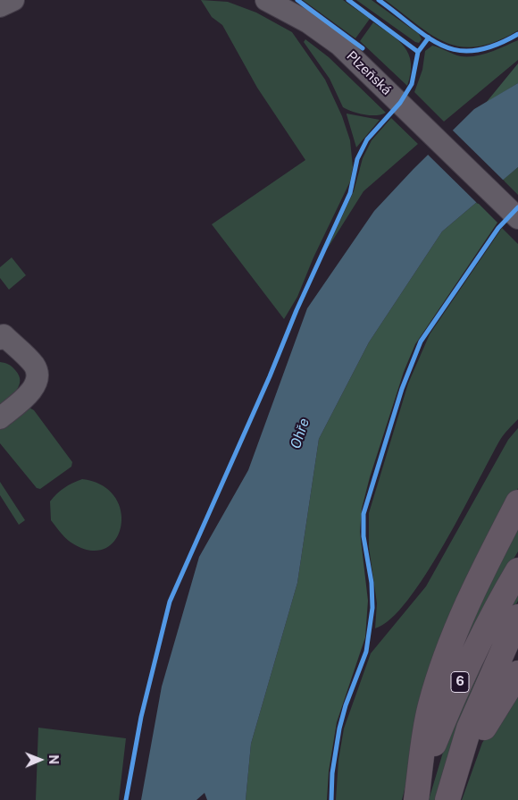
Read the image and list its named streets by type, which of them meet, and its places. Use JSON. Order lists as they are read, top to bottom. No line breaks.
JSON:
{"streets":{"highway":["6"],"street":["Plzeňská"]},"water":["Ohře"],"north":"right"}
